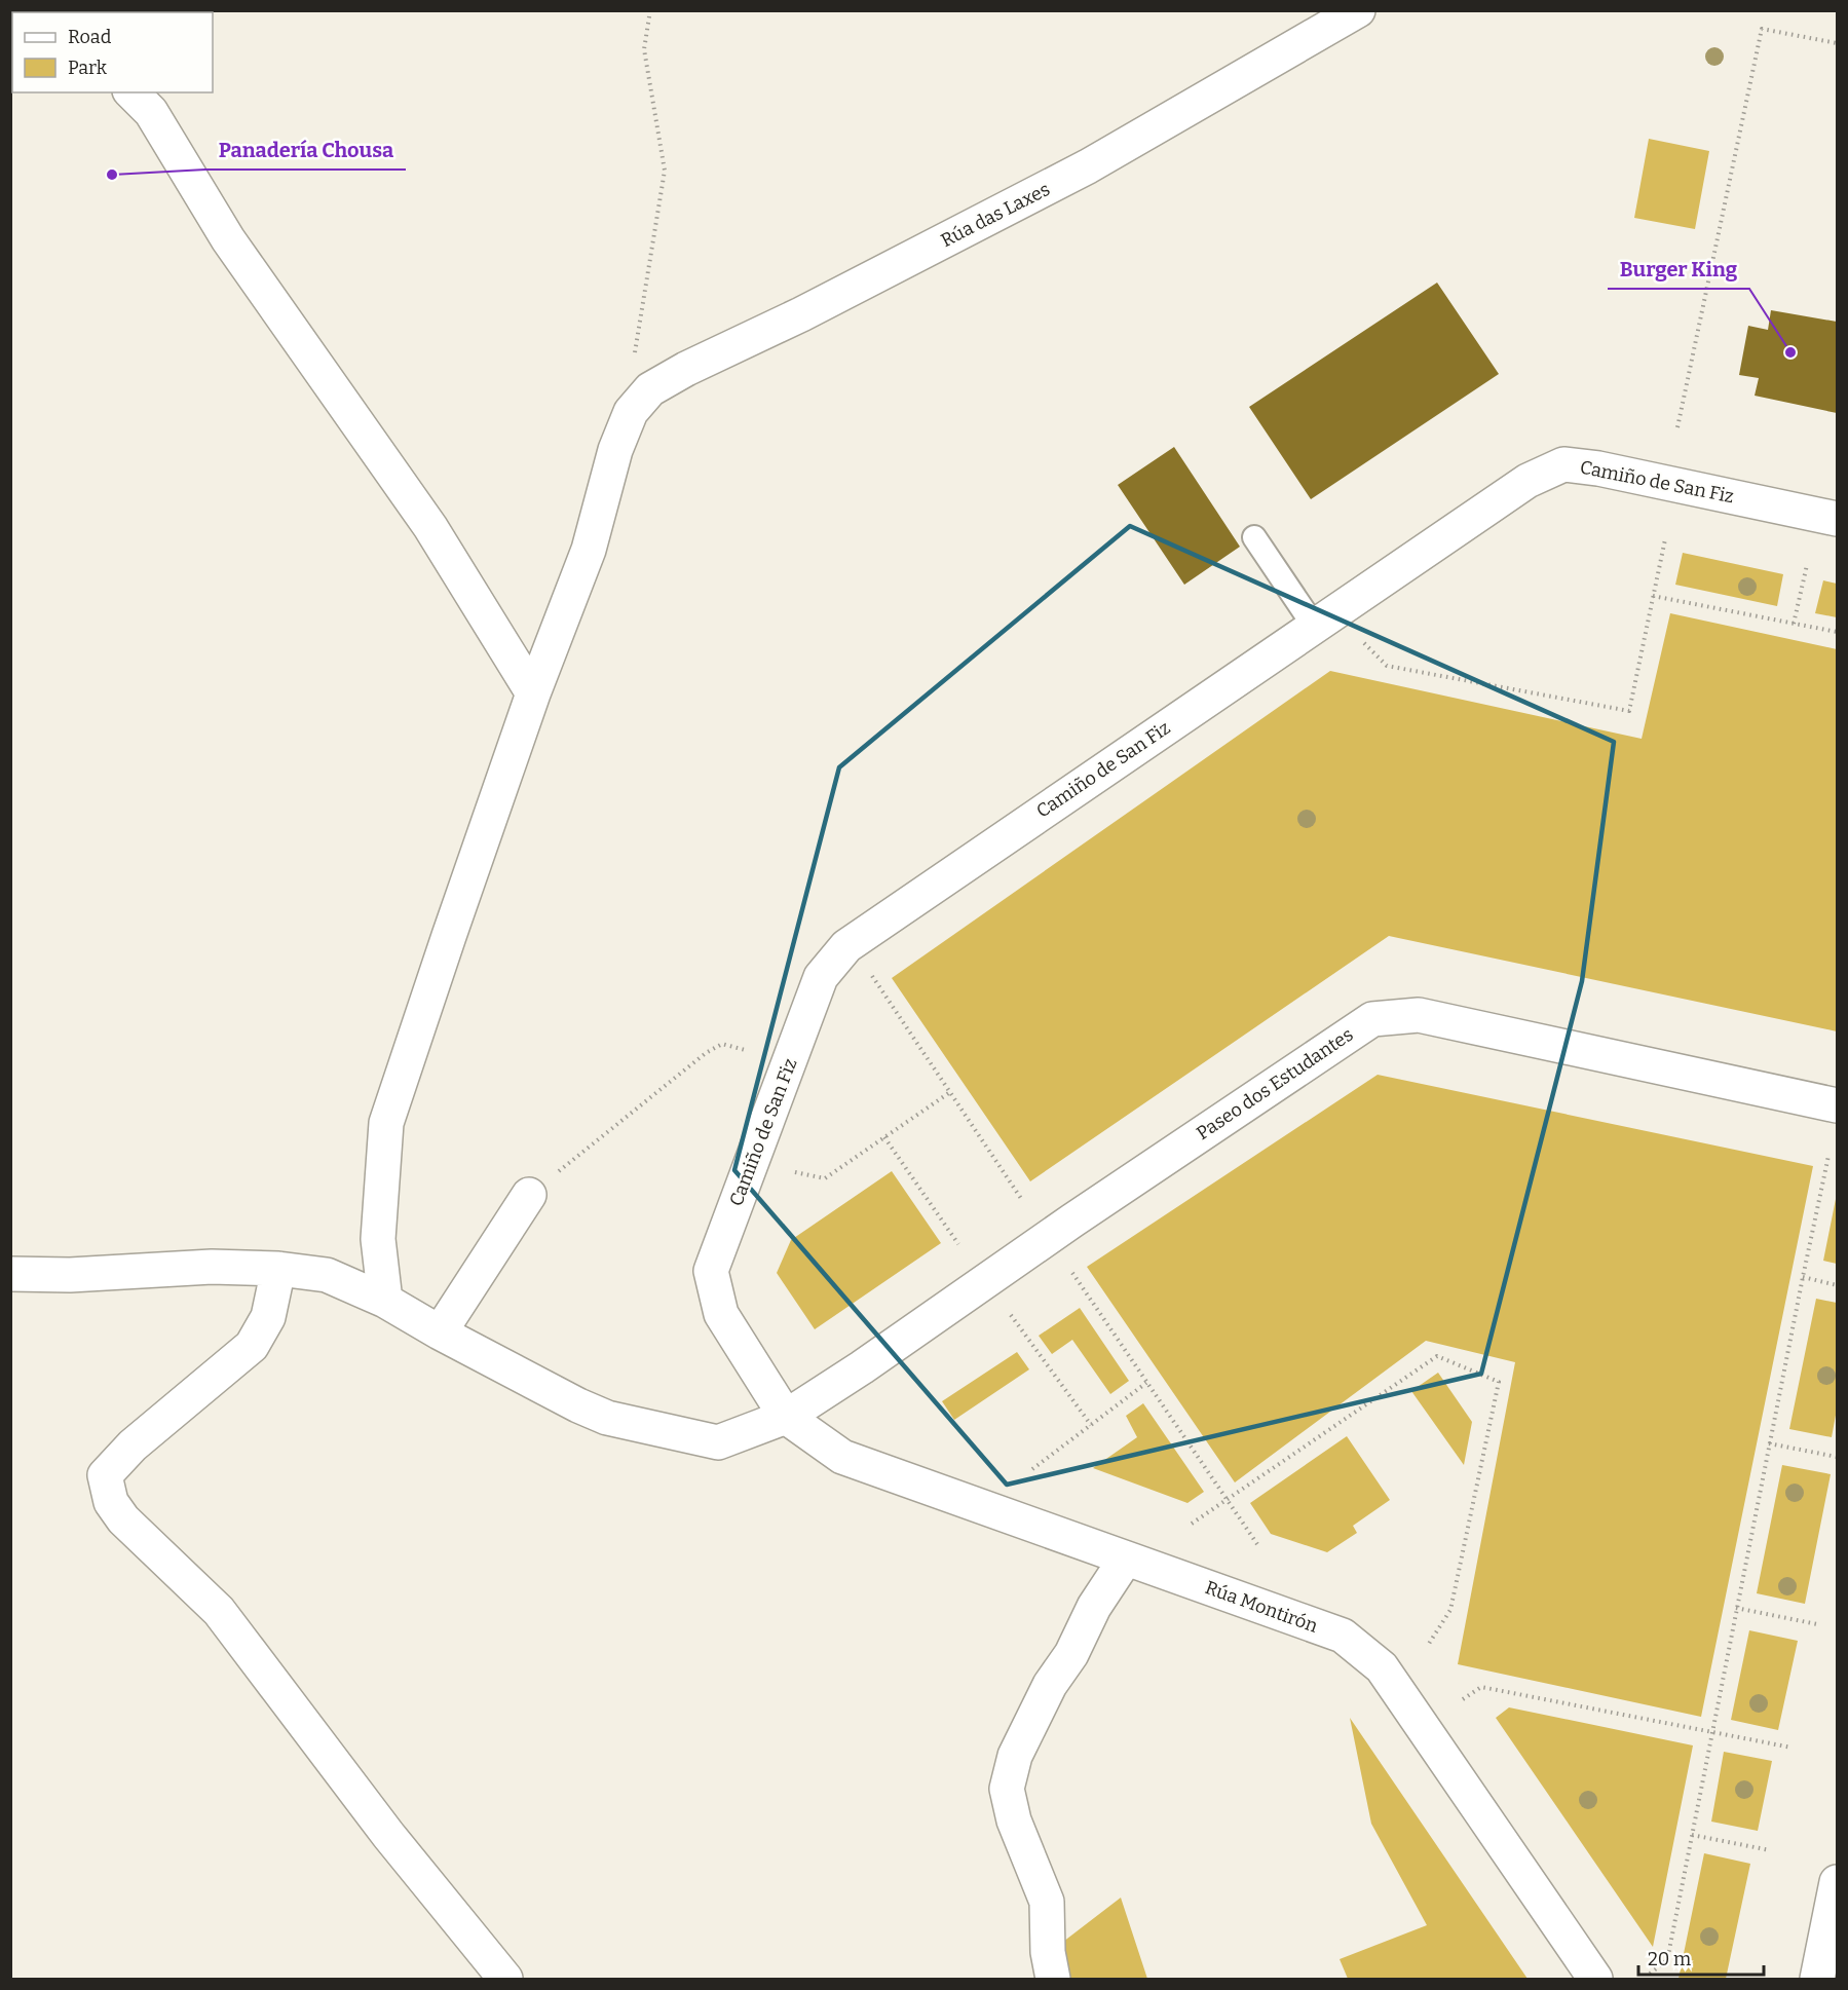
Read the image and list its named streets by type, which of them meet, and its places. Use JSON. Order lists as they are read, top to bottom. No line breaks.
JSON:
{"streets":{"street":["Rúa das Laxes","Camiño de San Fiz","Paseo dos Estudantes","Rúa Montirón"]},"crossings":[["Camiño de San Fiz","Paseo dos Estudantes"],["Camiño de San Fiz","Rúa Montirón"],["Paseo dos Estudantes","Rúa Montirón"]],"places":["Panadería Chousa","Burger King"],"legend":["Road","Park"],"scale_bar":"20 m"}
